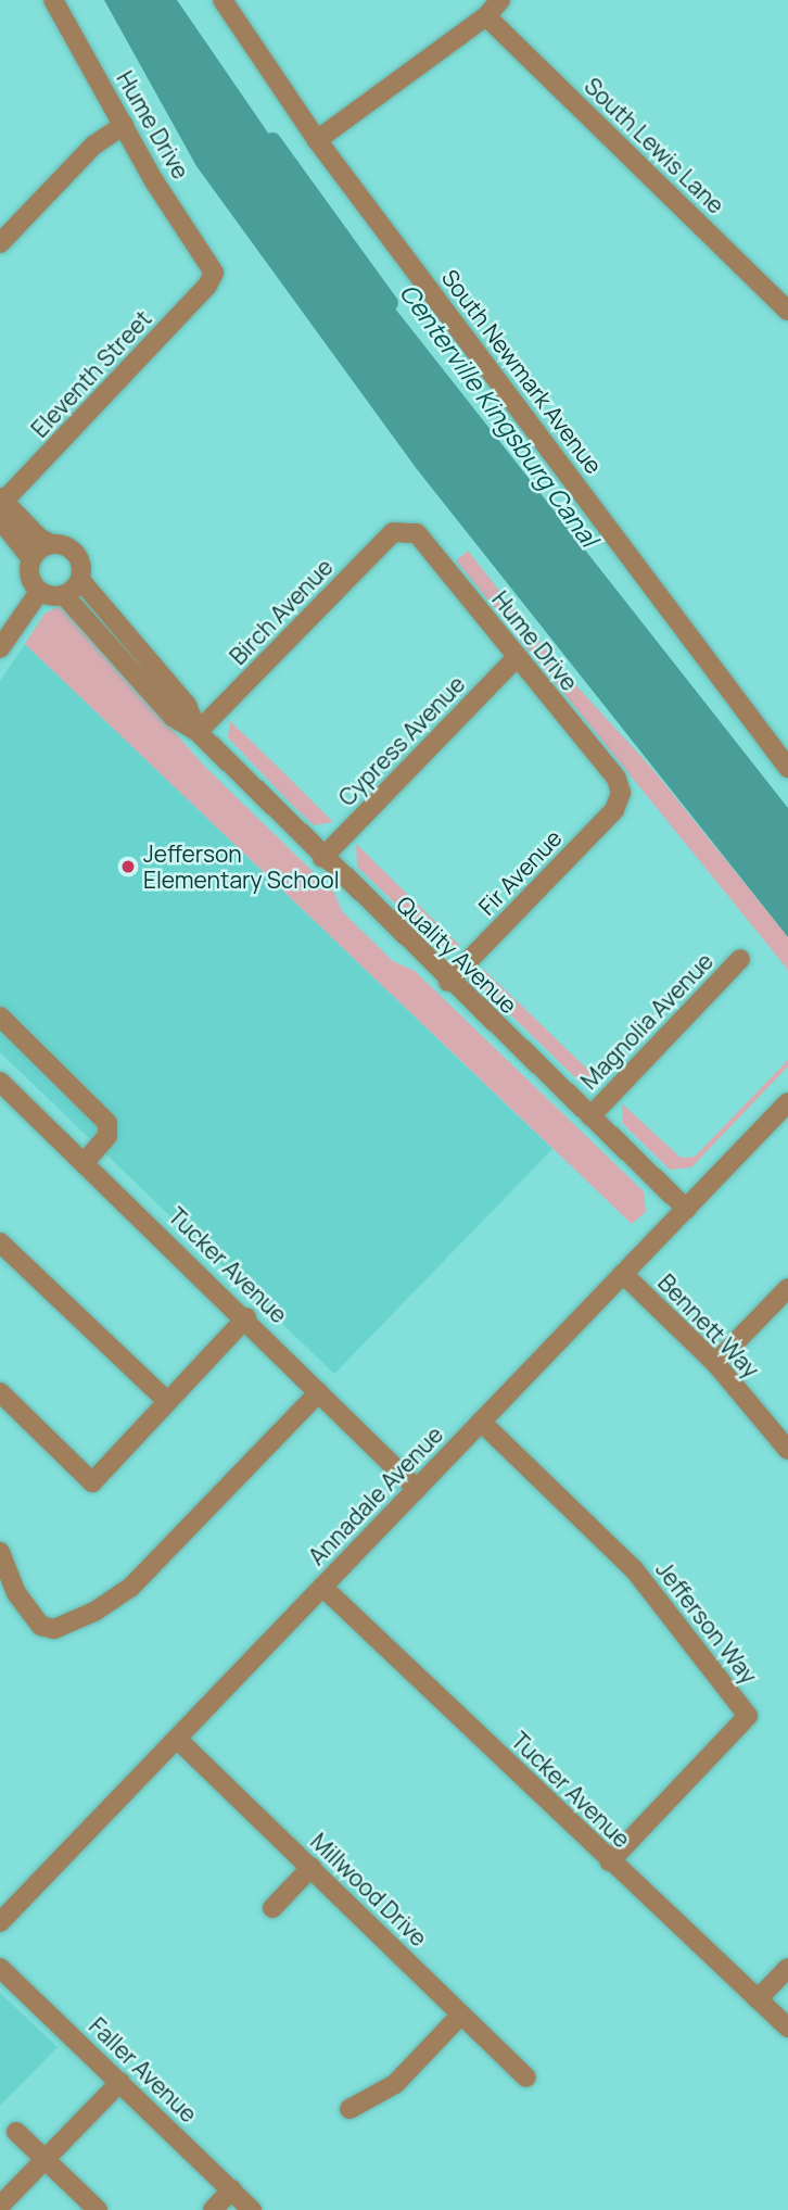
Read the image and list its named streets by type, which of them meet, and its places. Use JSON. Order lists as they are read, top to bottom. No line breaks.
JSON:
{"streets":{"street":["Hume Drive","South Lewis Lane","South Newmark Avenue","Eleventh Street","Birch Avenue","Cypress Avenue","Fir Avenue","Quality Avenue","Magnolia Avenue","Tucker Avenue","Bennett Way","Annadale Avenue","Jefferson Way","Millwood Drive","Faller Avenue"]},"crossings":[["Hume Drive","Eleventh Street"],["Hume Drive","Birch Avenue"],["Hume Drive","Cypress Avenue"],["Hume Drive","Fir Avenue"],["Birch Avenue","Quality Avenue"],["Cypress Avenue","Quality Avenue"],["Fir Avenue","Quality Avenue"],["Quality Avenue","Magnolia Avenue"],["Quality Avenue","Annadale Avenue"],["Tucker Avenue","Annadale Avenue"],["Tucker Avenue","Jefferson Way"],["Bennett Way","Annadale Avenue"],["Annadale Avenue","Jefferson Way"],["Annadale Avenue","Millwood Drive"]],"water":["Centerville Kingsburg Canal"],"places":["Jefferson Elementary School"]}
